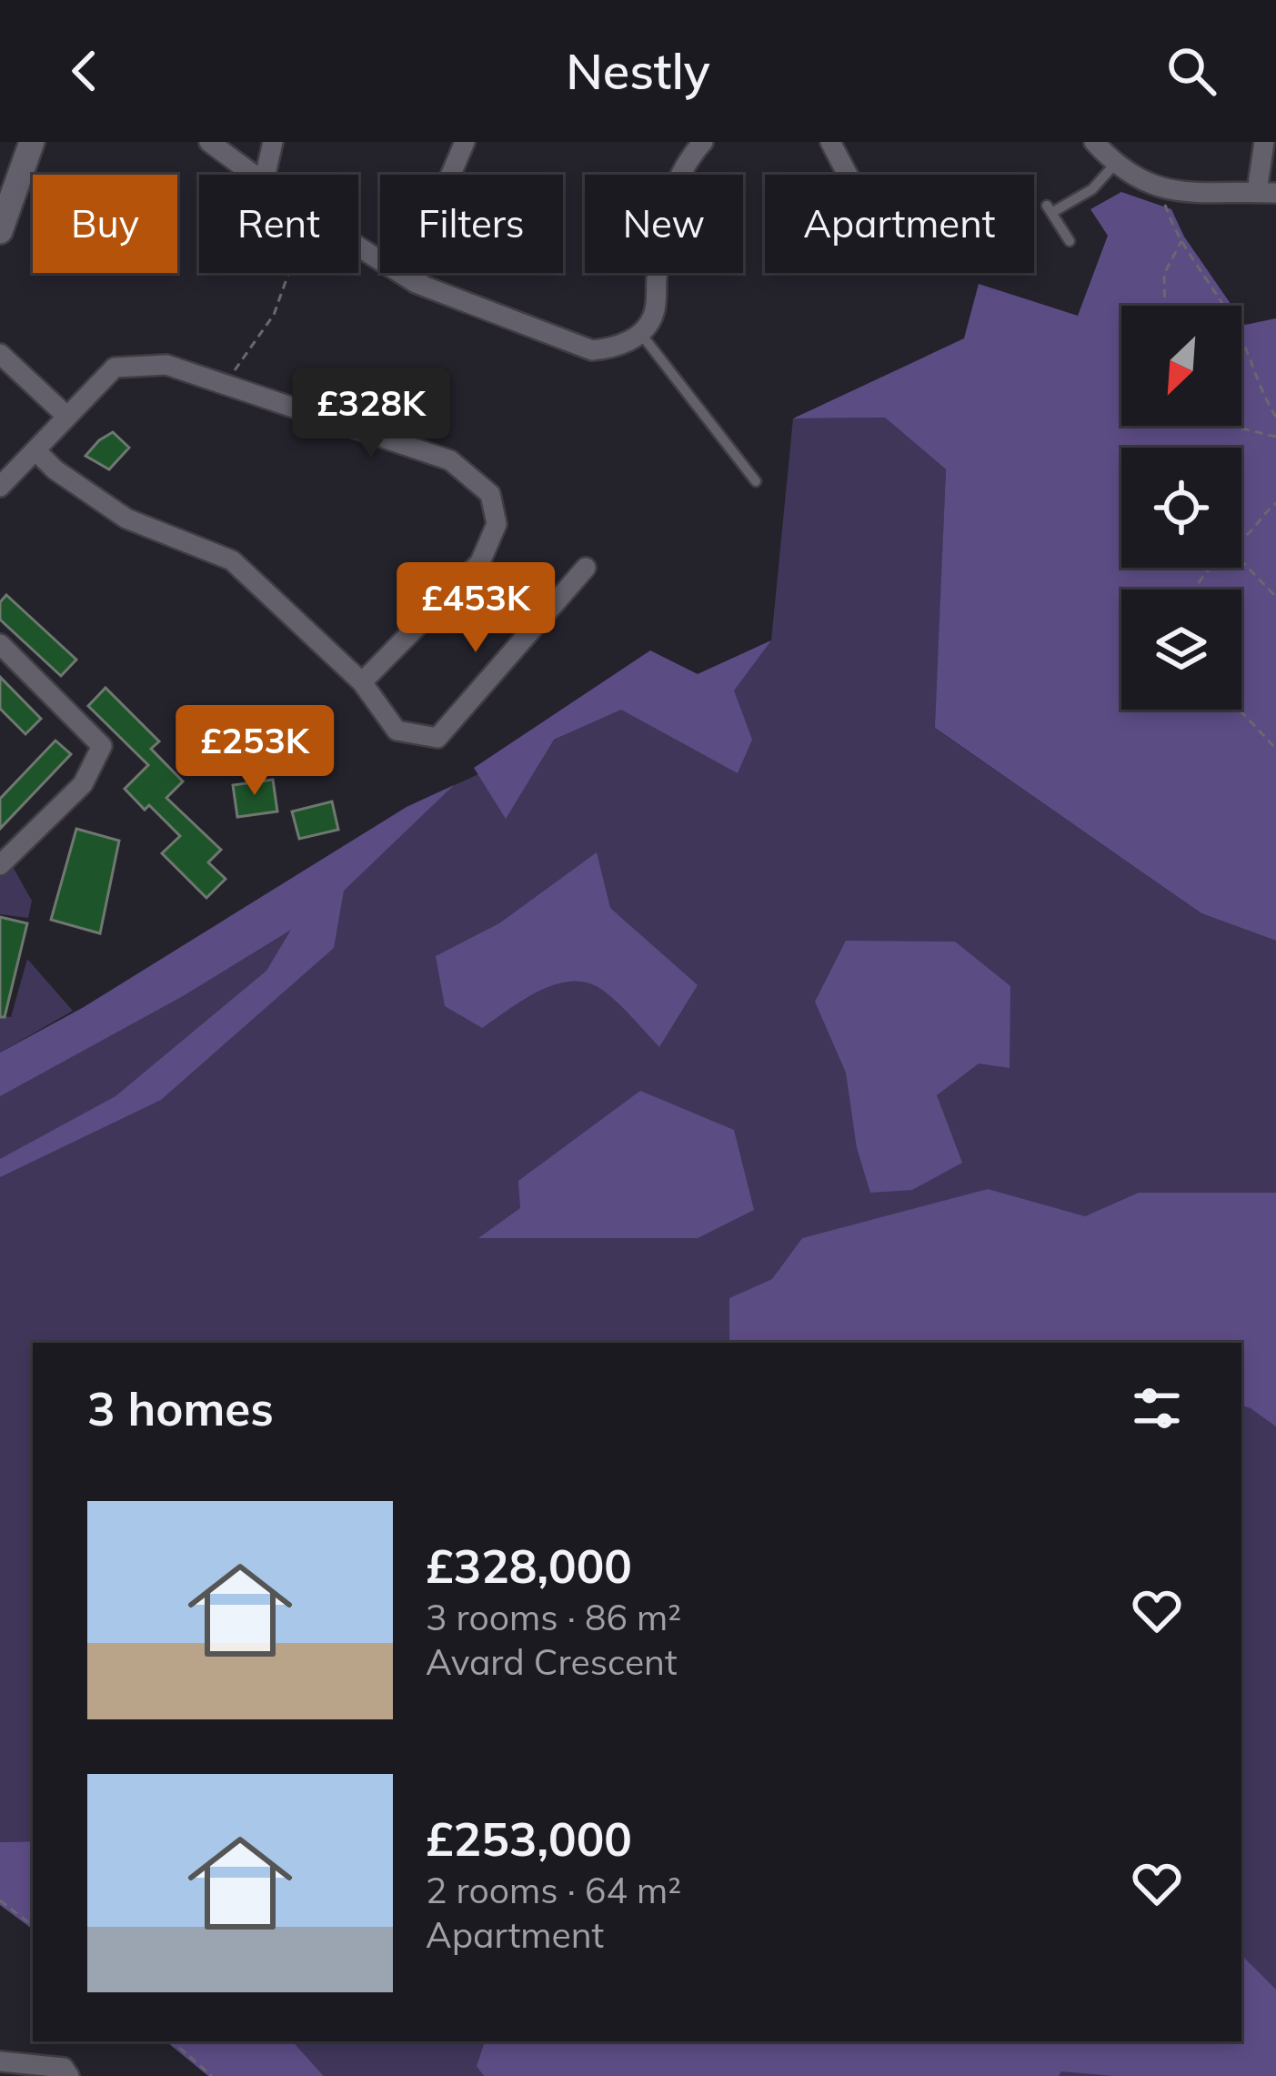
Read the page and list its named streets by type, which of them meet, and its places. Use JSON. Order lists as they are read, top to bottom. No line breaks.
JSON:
{"north":"bottom left","page":{"header":"Nestly","chip":["Buy","Rent","Filters","New","Apartment"],"price":["£328K","£453K","£253K"],"heading":"3 homes","list":[{"name":"£328,000","note":"3 rooms · 86 m² · Avard Crescent"},{"name":"£253,000","note":"2 rooms · 64 m² · Apartment"}]}}
